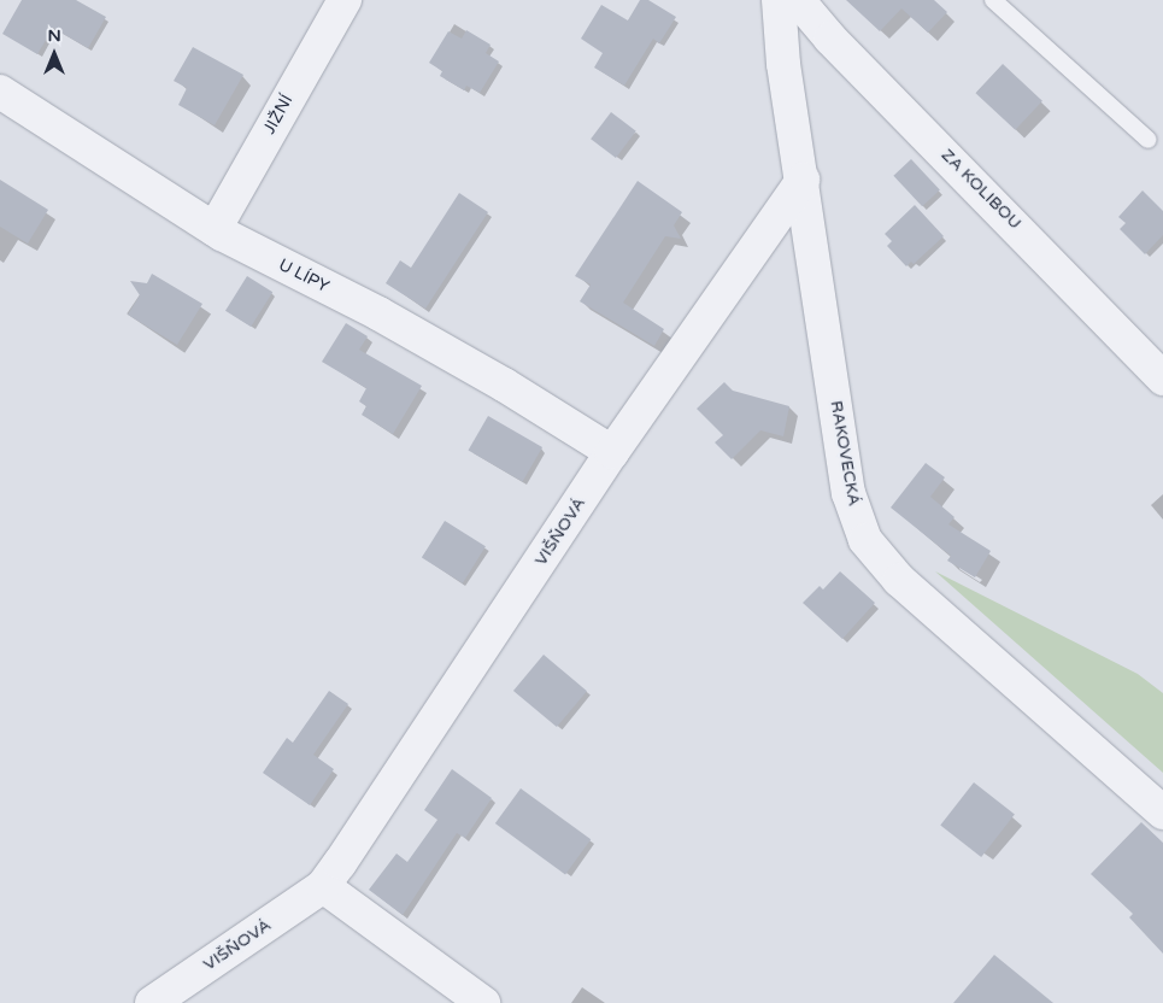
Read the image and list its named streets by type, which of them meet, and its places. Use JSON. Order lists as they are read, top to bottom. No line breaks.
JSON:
{"streets":{"street":["JIŽNÍ","ZA KOLIBOU","U LÍPY","RAKOVECKÁ","VIŠŇOVÁ"]},"crossings":[["JIŽNÍ","U LÍPY"],["U LÍPY","VIŠŇOVÁ"],["RAKOVECKÁ","VIŠŇOVÁ"]],"north":"top"}
